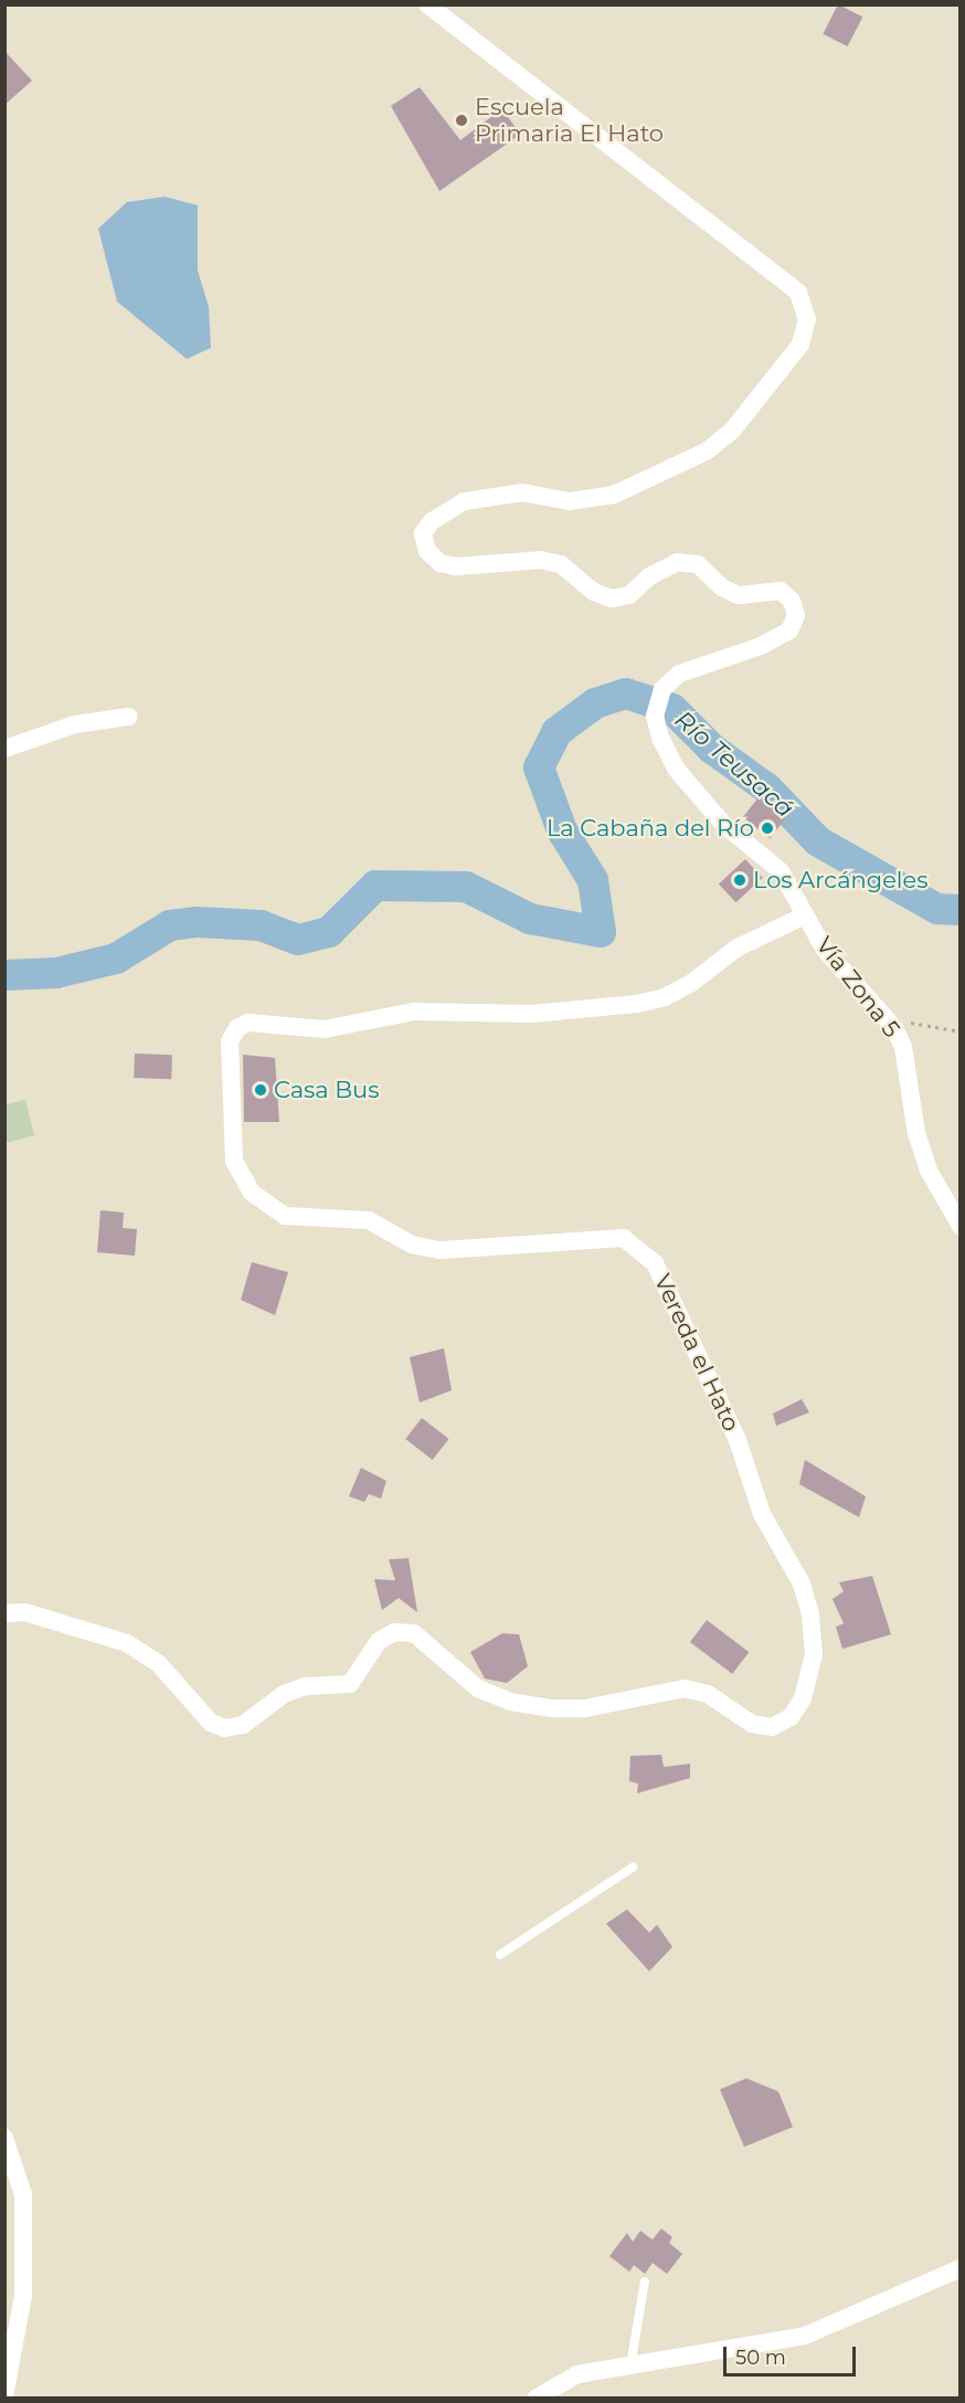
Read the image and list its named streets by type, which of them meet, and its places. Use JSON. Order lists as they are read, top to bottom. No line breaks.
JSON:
{"streets":{"street":["Vía Zona 5","Vereda el Hato"]},"crossings":[["Vía Zona 5","Vereda el Hato"]],"water":["Río Teusacá"],"places":["Escuela Primaria El Hato","La Cabaña del Río","Los Arcángeles","Casa Bus"],"scale_bar":"50 m"}
